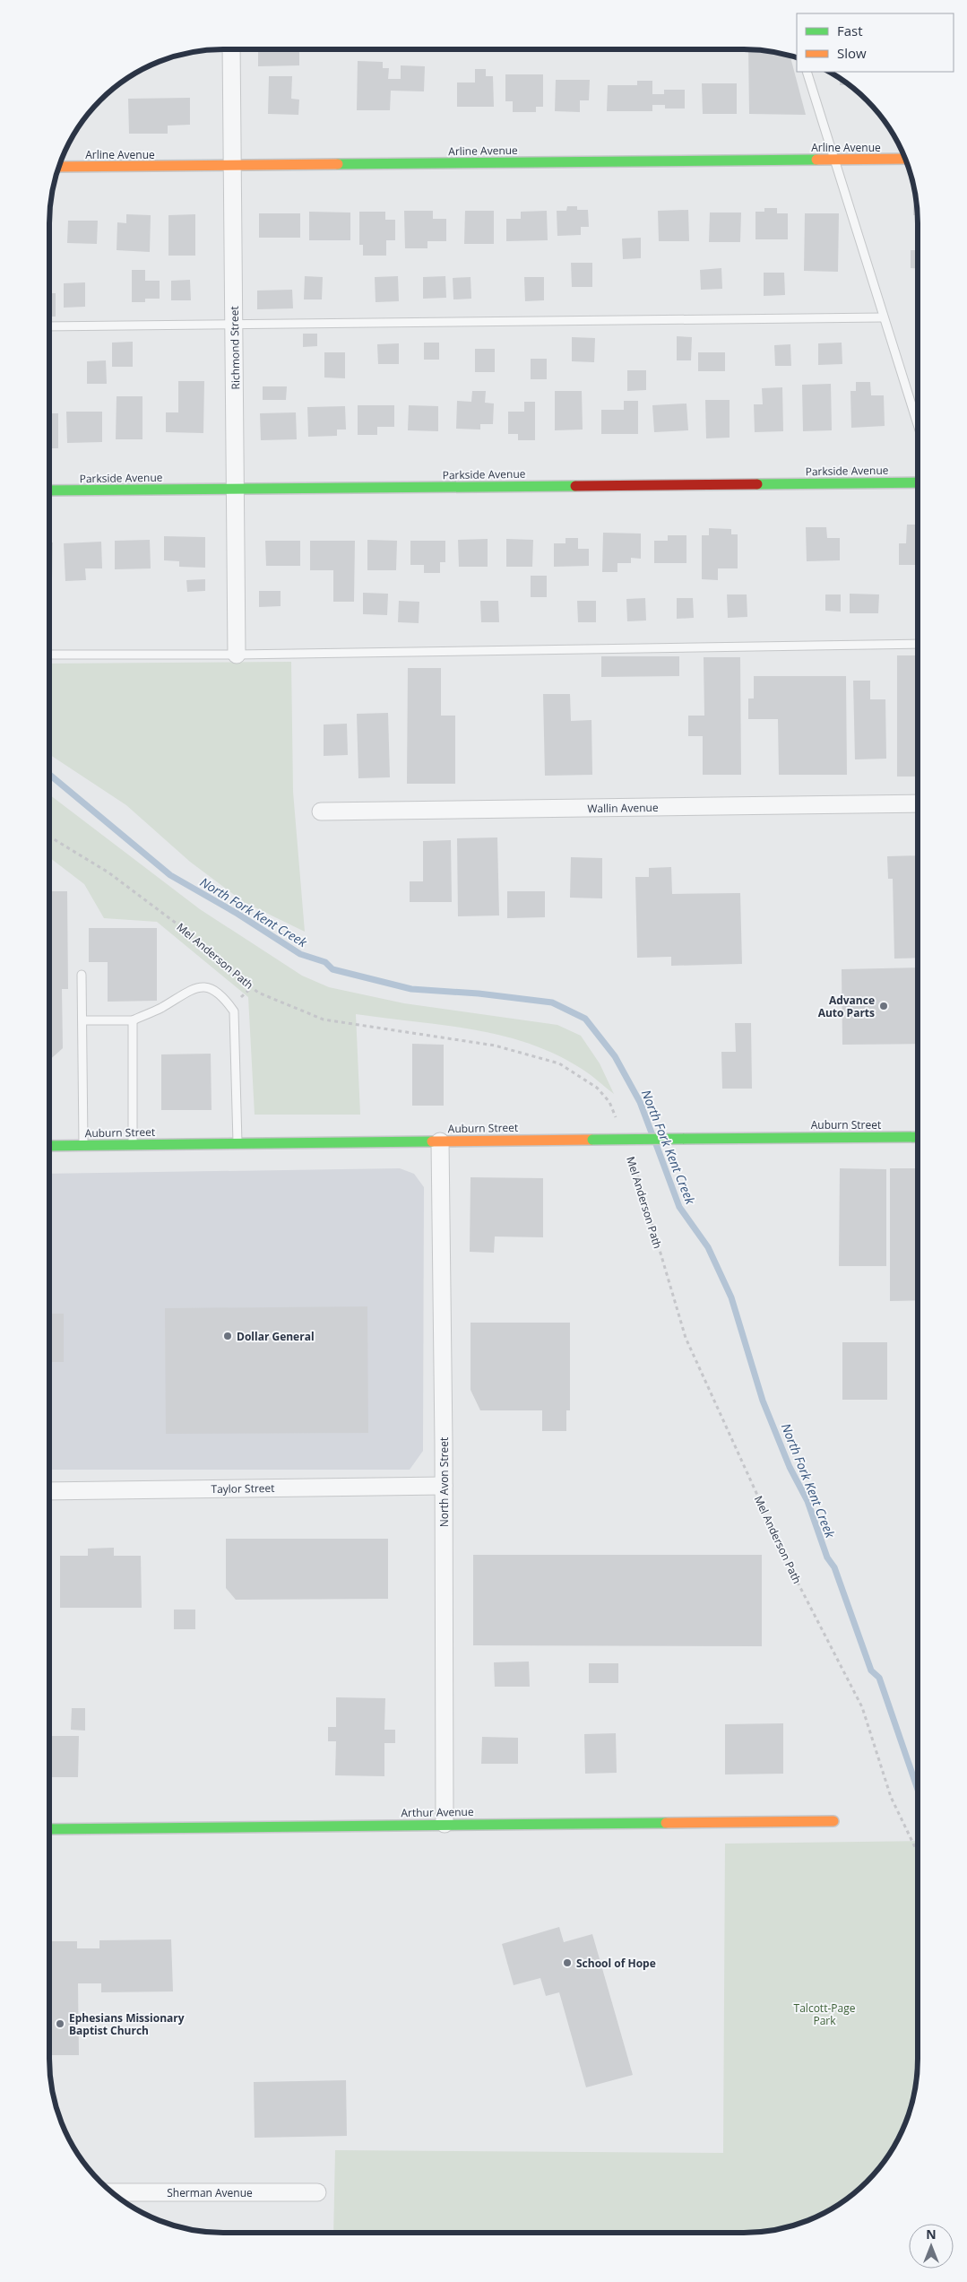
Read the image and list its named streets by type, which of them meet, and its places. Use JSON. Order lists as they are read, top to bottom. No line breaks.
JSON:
{"streets":{"street":["Arline Avenue","Richmond Street","Parkside Avenue","Wallin Avenue","Auburn Street","North Avon Street","Taylor Street","Arthur Avenue","Sherman Avenue"],"path":["Mel Anderson Path"]},"crossings":[["Arline Avenue","Richmond Street"],["Richmond Street","Parkside Avenue"],["Auburn Street","North Avon Street"],["North Avon Street","Taylor Street"],["North Avon Street","Arthur Avenue"]],"water":["North Fork Kent Creek"],"parks":["Talcott-Page Park"],"places":["Advance Auto Parts","Dollar General","School of Hope","Ephesians Missionary Baptist Church"],"legend":["Fast","Slow"],"north":"top"}
